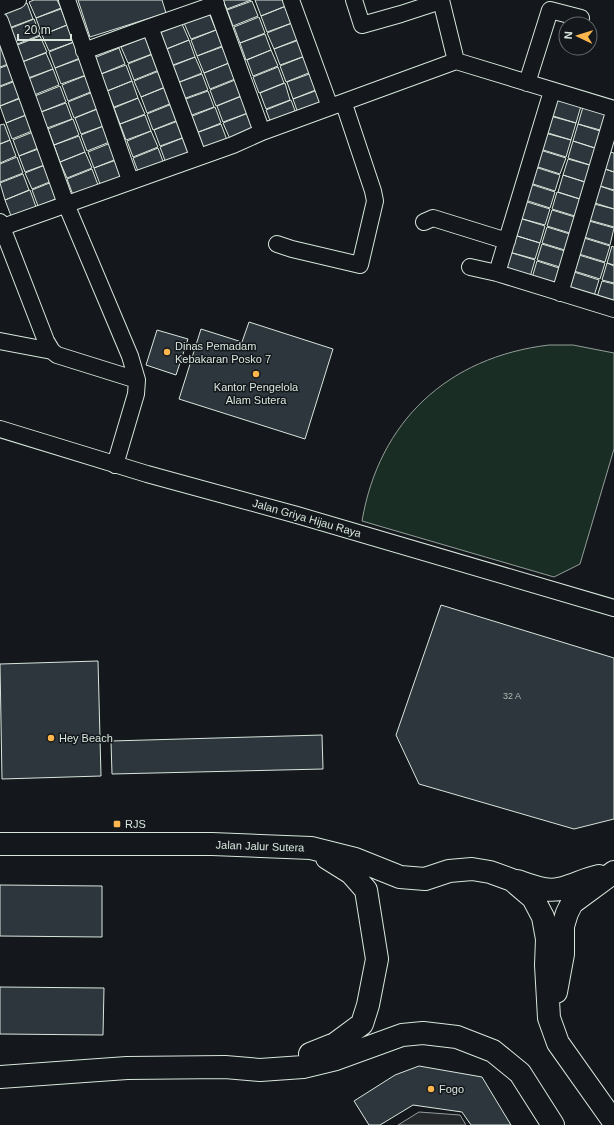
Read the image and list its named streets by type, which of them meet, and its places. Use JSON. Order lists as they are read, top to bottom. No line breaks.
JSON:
{"streets":{"main road":["Jalan Jalur Sutera"],"street":["Jalan Griya Hijau Raya"]},"places":{"other":["Dinas Pemadam Kebakaran Posko 7","Kantor Pengelola Alam Sutera","Hey Beach","Fogo"],"transit":["RJS"]},"house_numbers":["32 A"],"scale_bar":"20 m","north":"left"}
